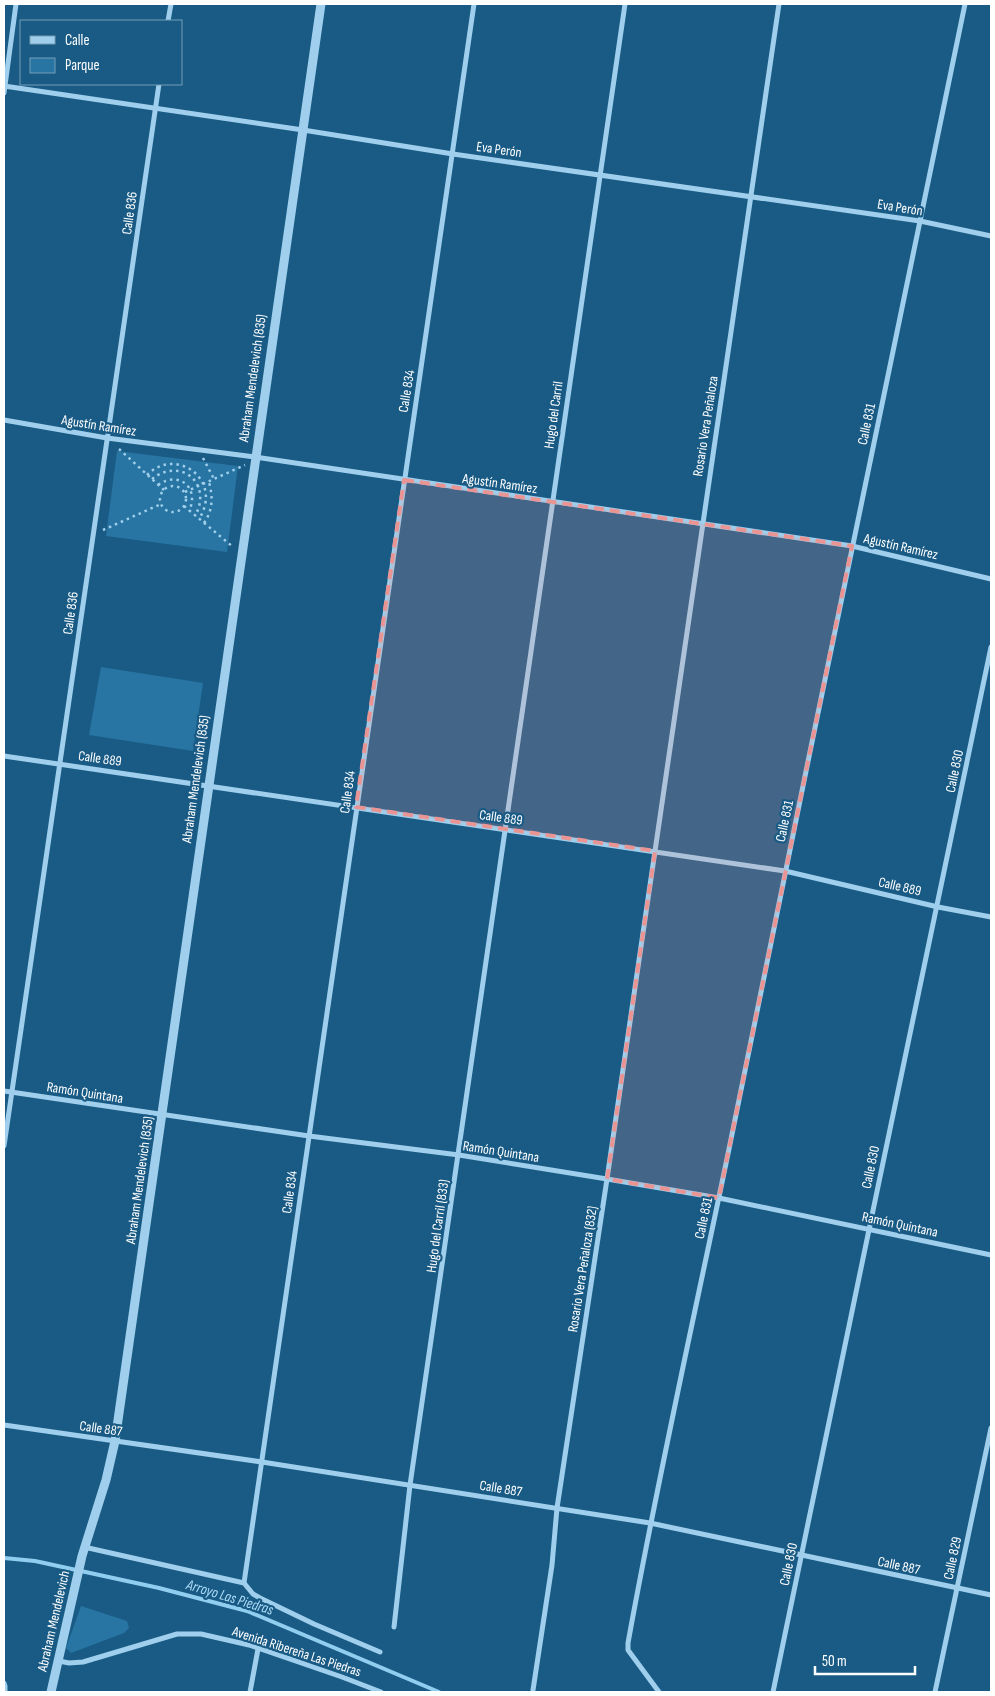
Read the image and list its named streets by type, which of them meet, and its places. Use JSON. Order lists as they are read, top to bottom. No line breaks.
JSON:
{"streets":{"street":["Eva Perón","Calle 836","Abraham Mendelevich (835)","Calle 834","Hugo del Carril","Calle 831","Agustín Ramírez","Rosario Vera Peñaloza","Calle 889","Calle 830","Ramón Quintana","Hugo del Carril (833)","Rosario Vera Peñaloza (832)","Calle 887","Calle 829","Abraham Mendelevich","Avenida Ribereña Las Piedras"]},"crossings":[["Eva Perón","Calle 836"],["Eva Perón","Abraham Mendelevich (835)"],["Eva Perón","Calle 834"],["Eva Perón","Hugo del Carril"],["Eva Perón","Calle 831"],["Eva Perón","Rosario Vera Peñaloza"],["Calle 836","Agustín Ramírez"],["Calle 836","Calle 889"],["Calle 836","Ramón Quintana"],["Abraham Mendelevich (835)","Agustín Ramírez"],["Abraham Mendelevich (835)","Calle 889"],["Abraham Mendelevich (835)","Ramón Quintana"],["Abraham Mendelevich (835)","Calle 887"],["Abraham Mendelevich (835)","Abraham Mendelevich"],["Abraham Mendelevich (835)","Avenida Ribereña Las Piedras"],["Calle 834","Agustín Ramírez"],["Calle 834","Calle 889"],["Calle 834","Ramón Quintana"],["Calle 834","Calle 887"],["Calle 834","Avenida Ribereña Las Piedras"],["Hugo del Carril","Agustín Ramírez"],["Hugo del Carril","Calle 889"],["Hugo del Carril","Hugo del Carril (833)"],["Calle 831","Agustín Ramírez"],["Calle 831","Calle 889"],["Calle 831","Ramón Quintana"],["Calle 831","Calle 887"],["Agustín Ramírez","Rosario Vera Peñaloza"],["Rosario Vera Peñaloza","Calle 889"],["Rosario Vera Peñaloza","Rosario Vera Peñaloza (832)"],["Calle 889","Calle 830"],["Calle 889","Hugo del Carril (833)"],["Calle 889","Rosario Vera Peñaloza (832)"],["Calle 830","Ramón Quintana"],["Calle 830","Calle 887"],["Ramón Quintana","Hugo del Carril (833)"],["Ramón Quintana","Rosario Vera Peñaloza (832)"],["Hugo del Carril (833)","Calle 887"],["Rosario Vera Peñaloza (832)","Calle 887"],["Calle 887","Calle 829"],["Abraham Mendelevich","Avenida Ribereña Las Piedras"]],"water":["Arroyo Las Piedras"],"legend":["Calle","Parque"],"scale_bar":"50 m"}
